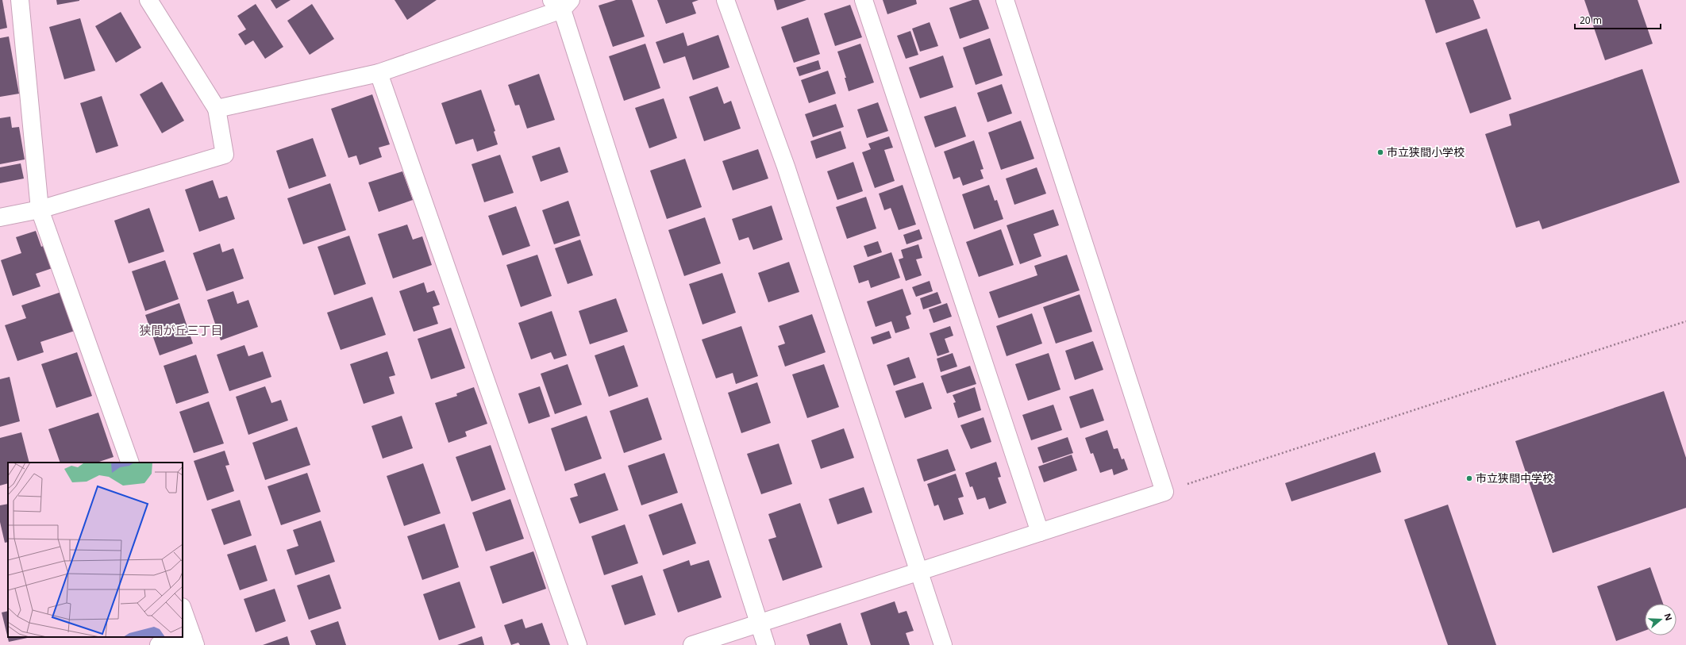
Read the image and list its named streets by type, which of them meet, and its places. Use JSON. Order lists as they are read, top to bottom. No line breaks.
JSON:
{"districts":["狭間が丘三丁目"],"places":["市立狭間小学校","市立狭間中学校"],"scale_bar":"20 m","north":"right"}
